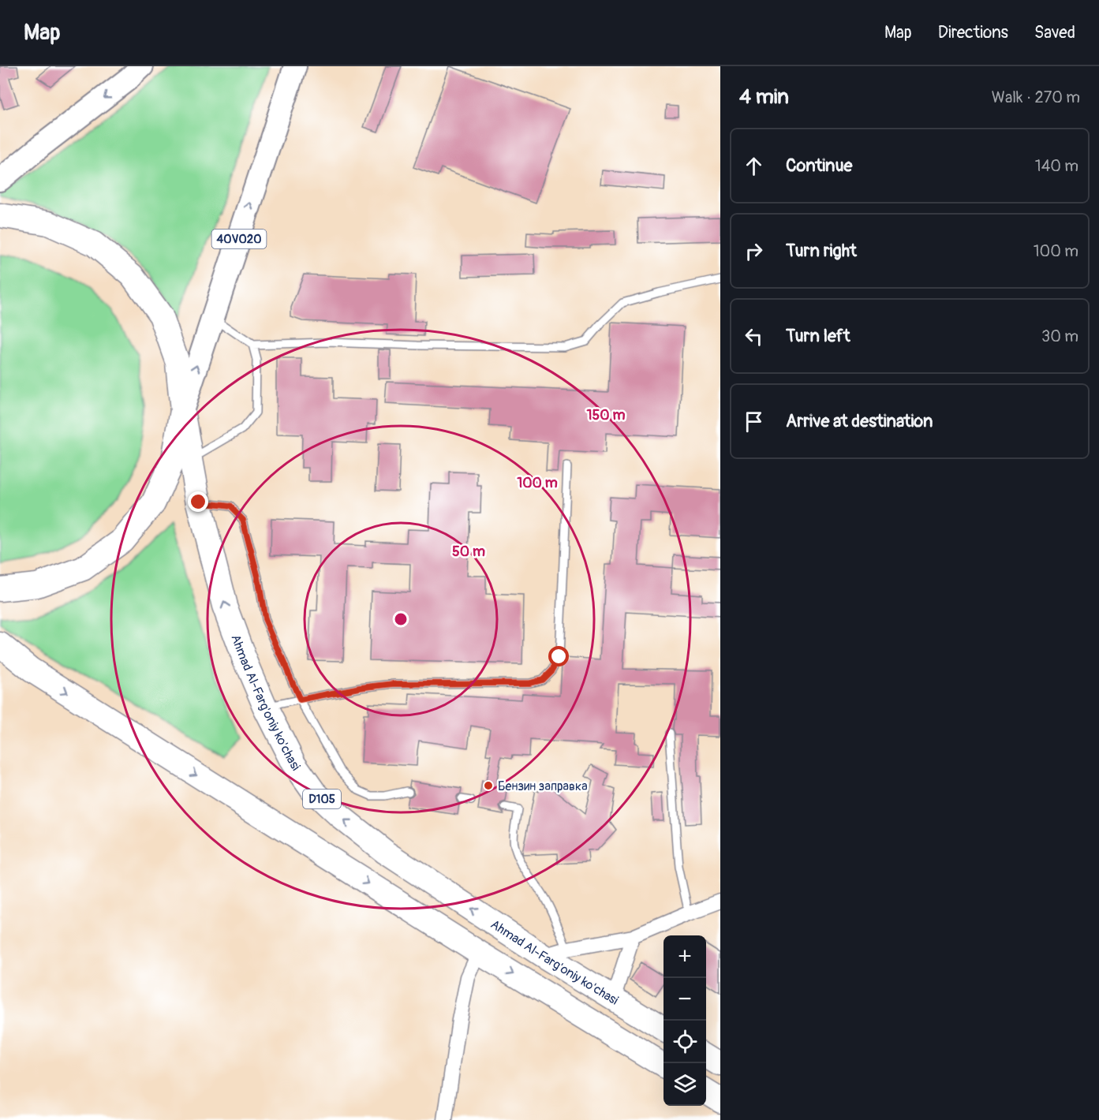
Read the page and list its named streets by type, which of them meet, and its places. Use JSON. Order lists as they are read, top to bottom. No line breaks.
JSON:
{"streets":{"highway":["Ahmad Al-Farg'oniy ko'chasi","D105"],"main road":["40V020"]},"crossings":[["40V020","Ahmad Al-Farg'oniy ko'chasi"]],"places":["Бензин заправка"],"page":{"header":"Map","nav":["Map","Directions","Saved"],"heading":["4 min","Walk · 270 m"],"list":[["Continue","140 m"],["Turn right","100 m"],["Turn left","30 m"],"Arrive at destination"],"map_buttons":["+","−"]},"rings":["150 m","100 m","50 m"]}
